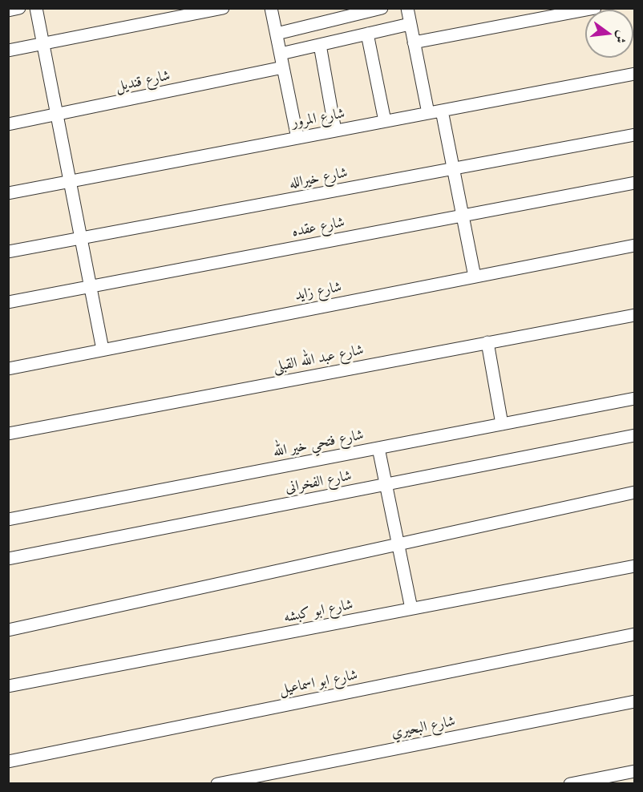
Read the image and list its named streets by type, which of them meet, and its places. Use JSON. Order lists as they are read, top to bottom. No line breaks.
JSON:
{"streets":{"street":["شارع قنديل","شارع المرور","شارع خيرالله","شارع عقده","شارع زايد","شارع عبد الله القبلى","شارع فتحي خير الله","شارع الفخرانى","شارع ابو كبشه","شارع ابو اسماعيل","شارع البحيري"]},"north":"right"}
